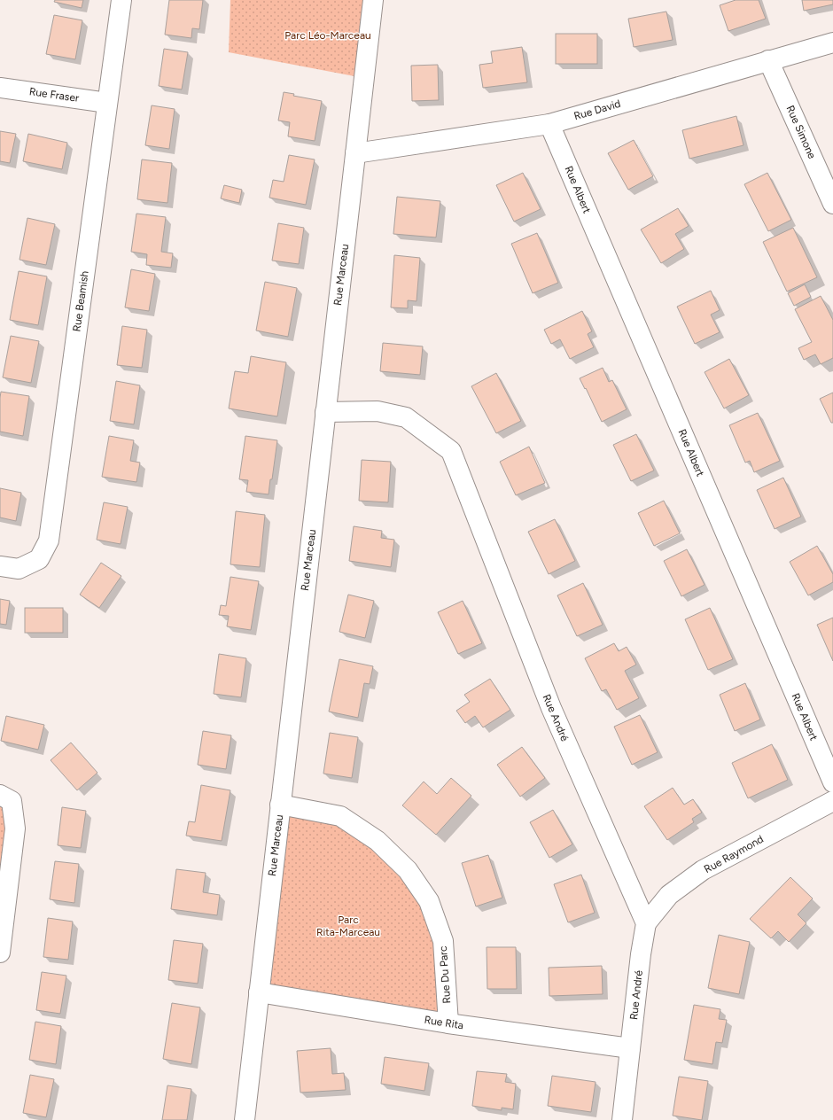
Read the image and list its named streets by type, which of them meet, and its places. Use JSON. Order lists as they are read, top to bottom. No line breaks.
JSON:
{"streets":{"street":["Rue Fraser","Rue David","Rue Simone","Rue Albert","Rue Marceau","Rue Beamish","Rue André","Rue Raymond","Rue Du Parc","Rue Rita"]},"crossings":[["Rue Fraser","Rue Beamish"],["Rue David","Rue Simone"],["Rue David","Rue Albert"],["Rue David","Rue Marceau"],["Rue Marceau","Rue André"],["Rue Marceau","Rue Du Parc"],["Rue Marceau","Rue Rita"],["Rue André","Rue Raymond"],["Rue André","Rue Rita"],["Rue Du Parc","Rue Rita"]],"parks":["Parc Léo-Marceau","Parc Rita-Marceau"]}
